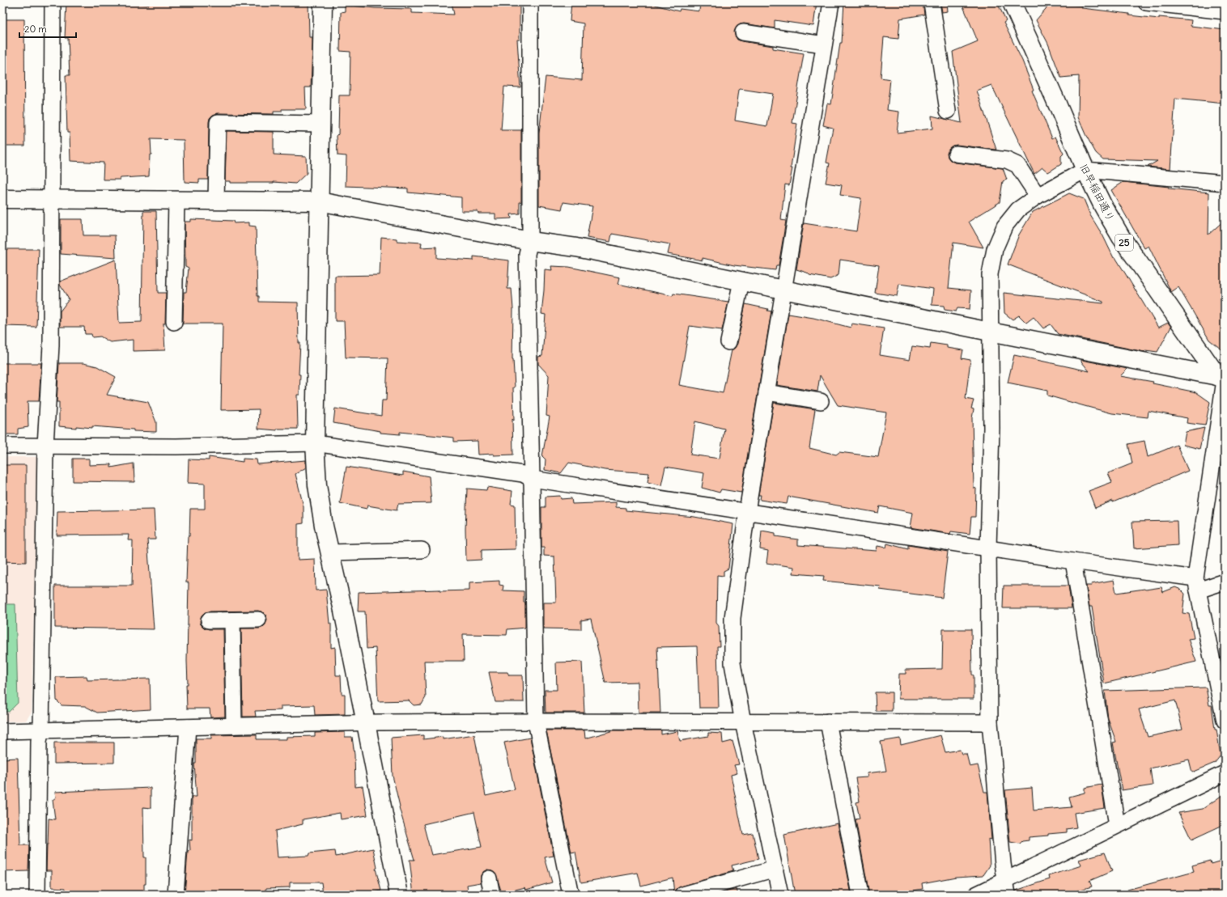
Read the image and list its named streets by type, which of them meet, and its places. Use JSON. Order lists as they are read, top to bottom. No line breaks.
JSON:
{"streets":{"street":["旧早稲田通り","25"]},"scale_bar":"20 m"}
